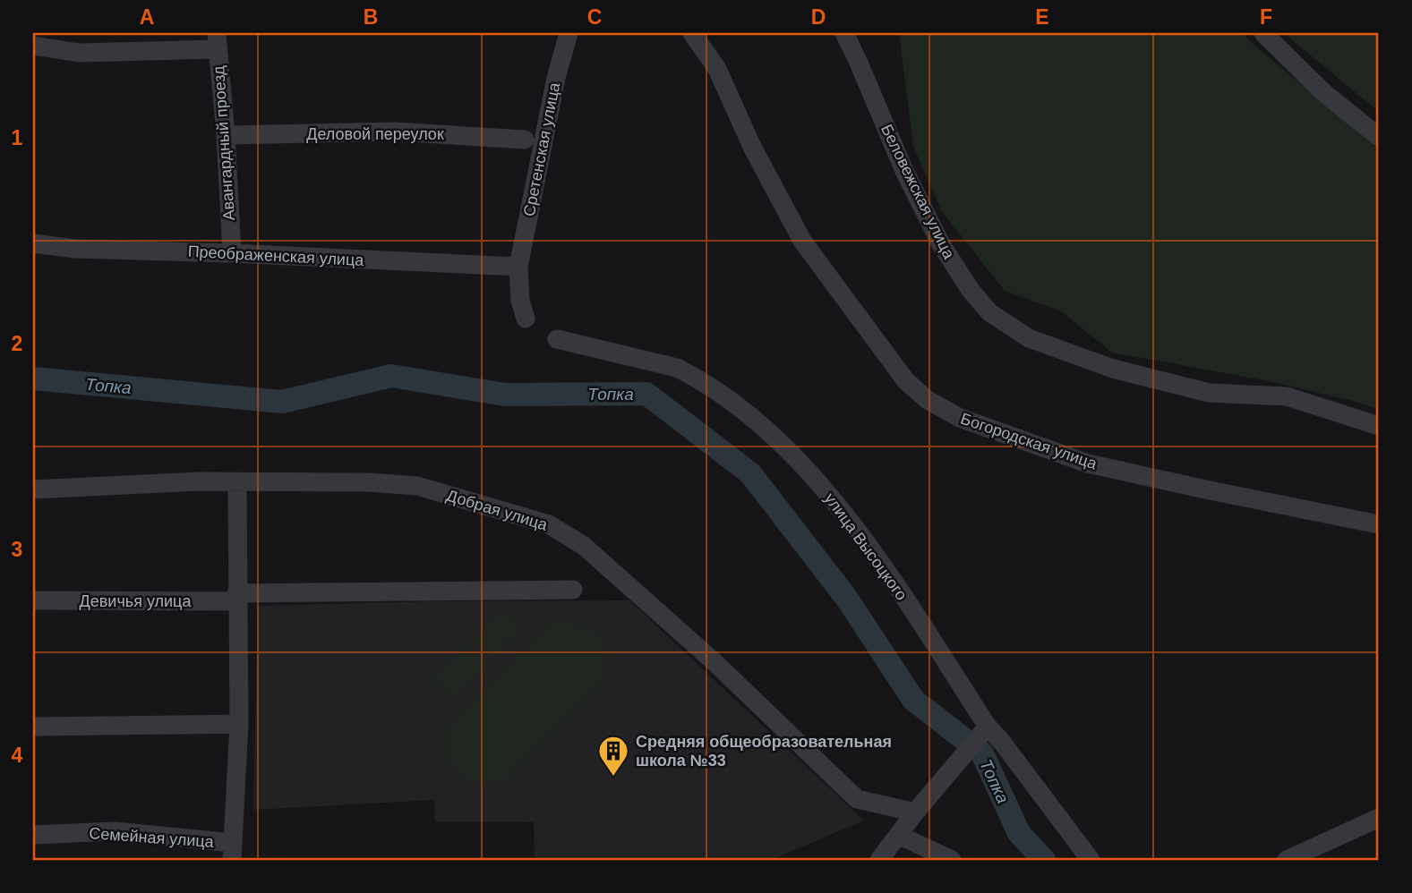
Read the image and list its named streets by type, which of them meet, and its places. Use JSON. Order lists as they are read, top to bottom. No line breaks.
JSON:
{"streets":{"street":["Деловой переулок","Авангардный проезд","Сретенская улица","Беловежская улица","Преображенская улица","Богородская улица","Добрая улица","улица Высоцкого","Девичья улица","Семейная улица"]},"crossings":[["Деловой переулок","Авангардный проезд"],["Авангардный проезд","Преображенская улица"],["Сретенская улица","Преображенская улица"]],"water":["Топка"],"places":{"building":["Средняя общеобразовательная школа №33"]},"grid":{"columns":["A","B","C","D","E","F"],"rows":["1","2","3","4"]}}
